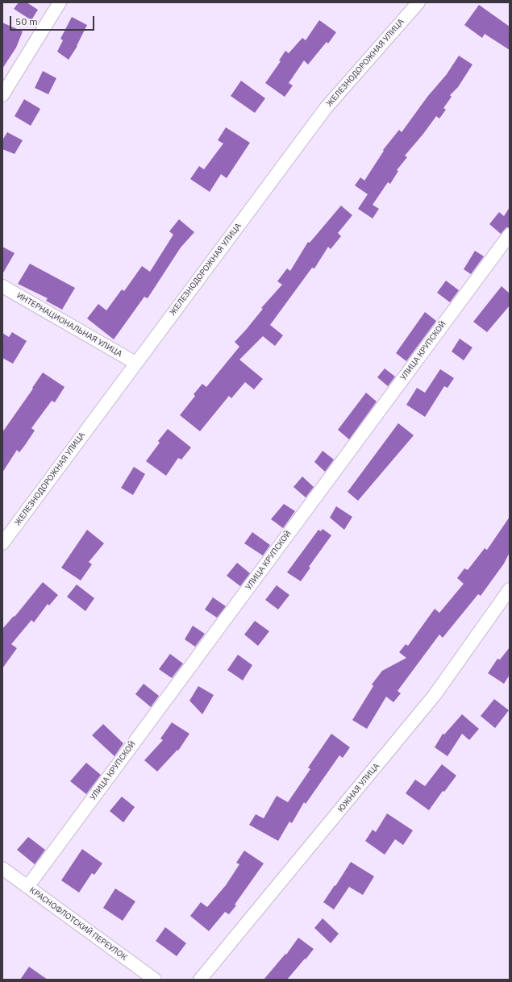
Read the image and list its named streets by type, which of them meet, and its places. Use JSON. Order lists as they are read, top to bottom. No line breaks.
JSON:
{"streets":{"street":["ЖЕЛЕЗНОДОРОЖНАЯ УЛИЦА","ИНТЕРНАЦИОНАЛЬНАЯ УЛИЦА","УЛИЦА КРУПСКОЙ","ЮЖНАЯ УЛИЦА","КРАСНОФЛОТСКИЙ ПЕРЕУЛОК"]},"crossings":[["ЖЕЛЕЗНОДОРОЖНАЯ УЛИЦА","ИНТЕРНАЦИОНАЛЬНАЯ УЛИЦА"],["УЛИЦА КРУПСКОЙ","КРАСНОФЛОТСКИЙ ПЕРЕУЛОК"]],"scale_bar":"50 m"}
